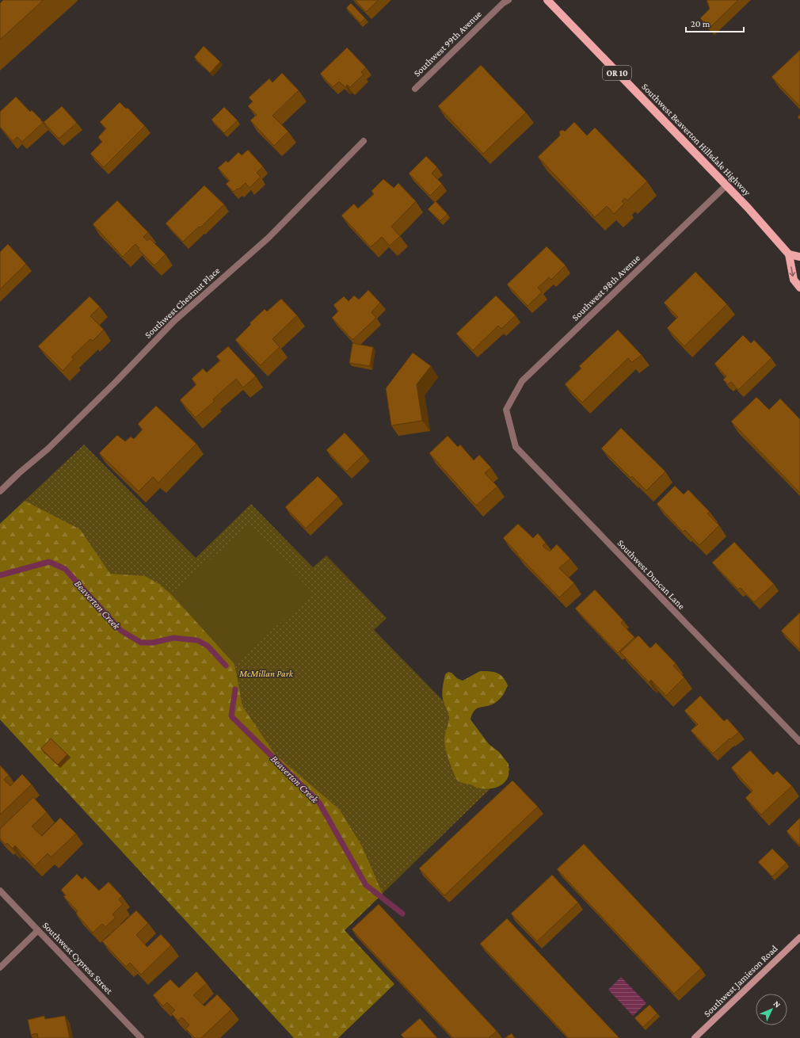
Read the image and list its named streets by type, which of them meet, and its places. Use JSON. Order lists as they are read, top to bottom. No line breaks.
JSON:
{"streets":{"main road":["OR 10","Southwest Beaverton Hillsdale Highway"],"street":["Southwest 99th Avenue","Southwest 98th Avenue","Southwest Chestnut Place","Southwest Duncan Lane","Southwest Cypress Street","Southwest Jamieson Road"]},"crossings":[["Southwest Beaverton Hillsdale Highway","Southwest 98th Avenue"],["Southwest 98th Avenue","Southwest Duncan Lane"]],"water":["Beaverton Creek"],"parks":["McMillan Park"],"scale_bar":"20 m","north":"top right"}
